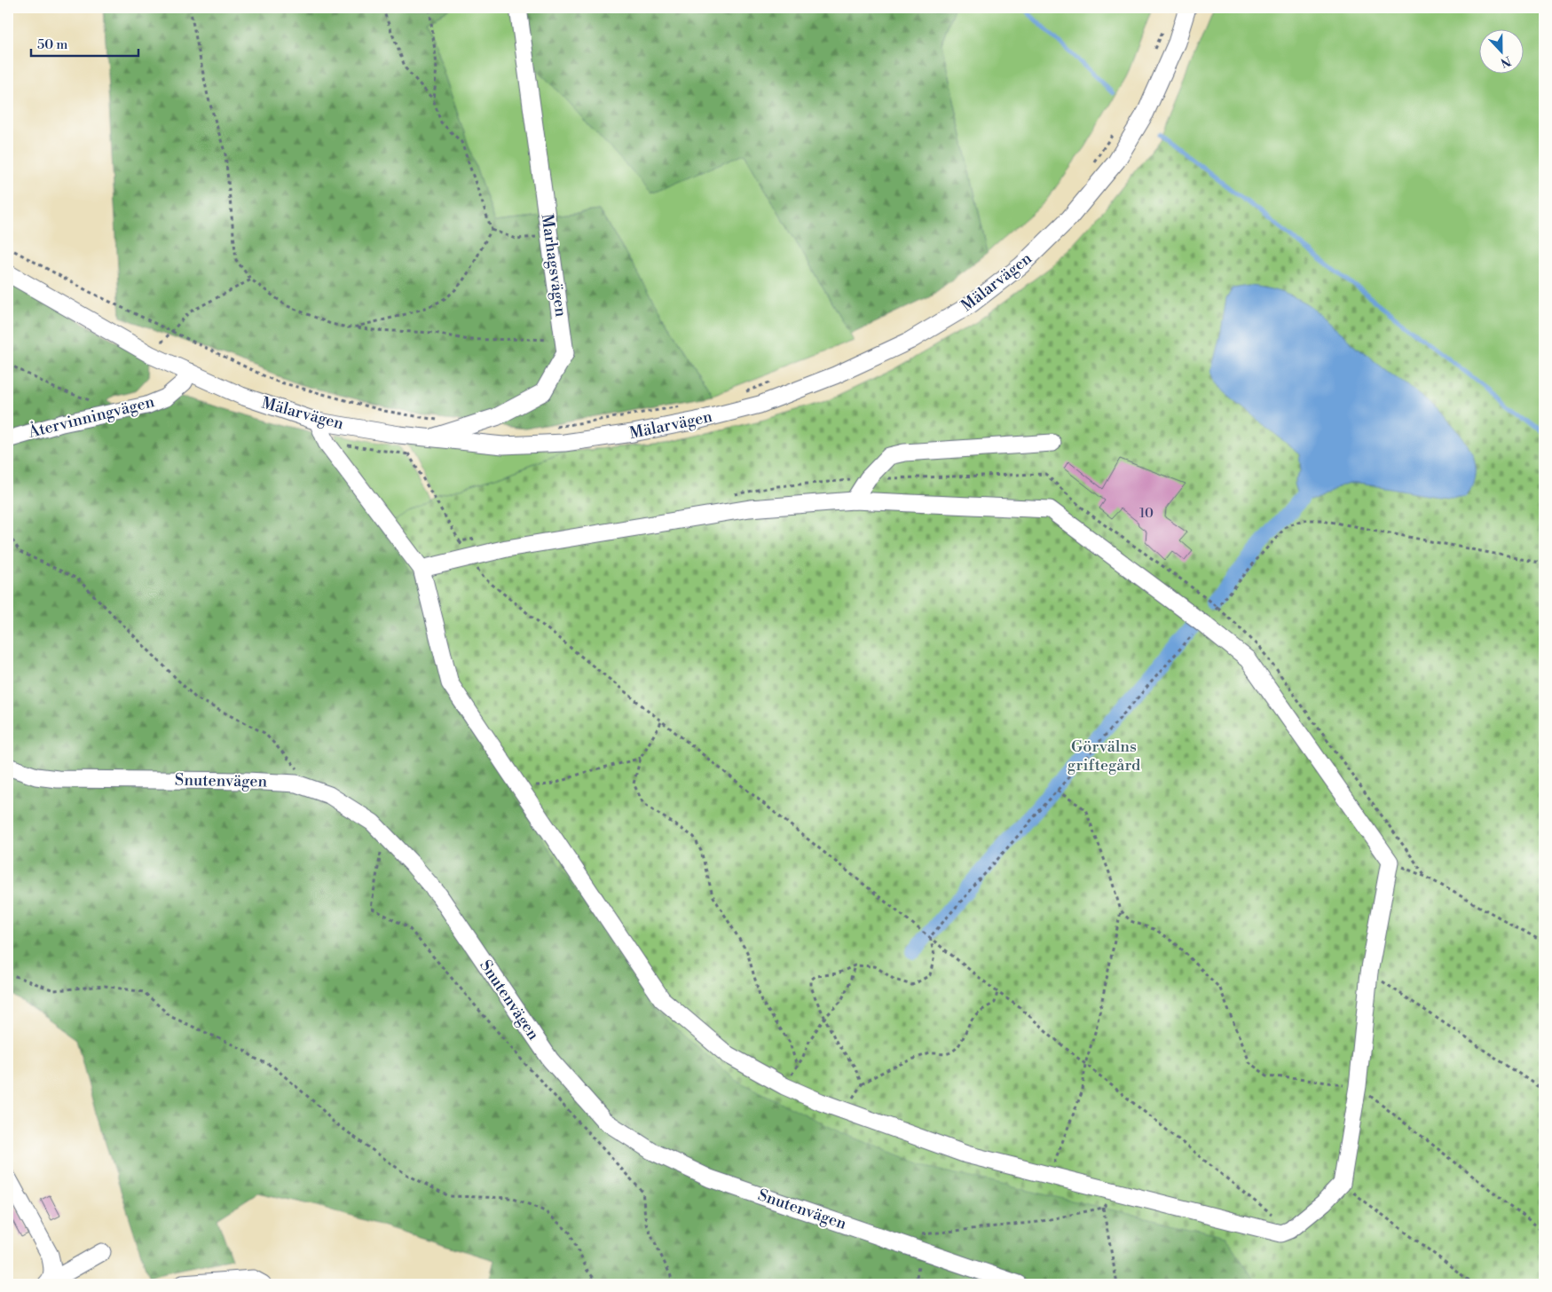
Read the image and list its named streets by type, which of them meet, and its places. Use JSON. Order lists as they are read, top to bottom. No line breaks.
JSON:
{"streets":{"street":["Marhagsvägen","Mälarvägen","Återvinningvägen","Snutenvägen"]},"crossings":[["Marhagsvägen","Mälarvägen"],["Mälarvägen","Återvinningvägen"]],"parks":["Görvälns griftegård"],"house_numbers":["10"],"scale_bar":"50 m","north":"bottom"}
